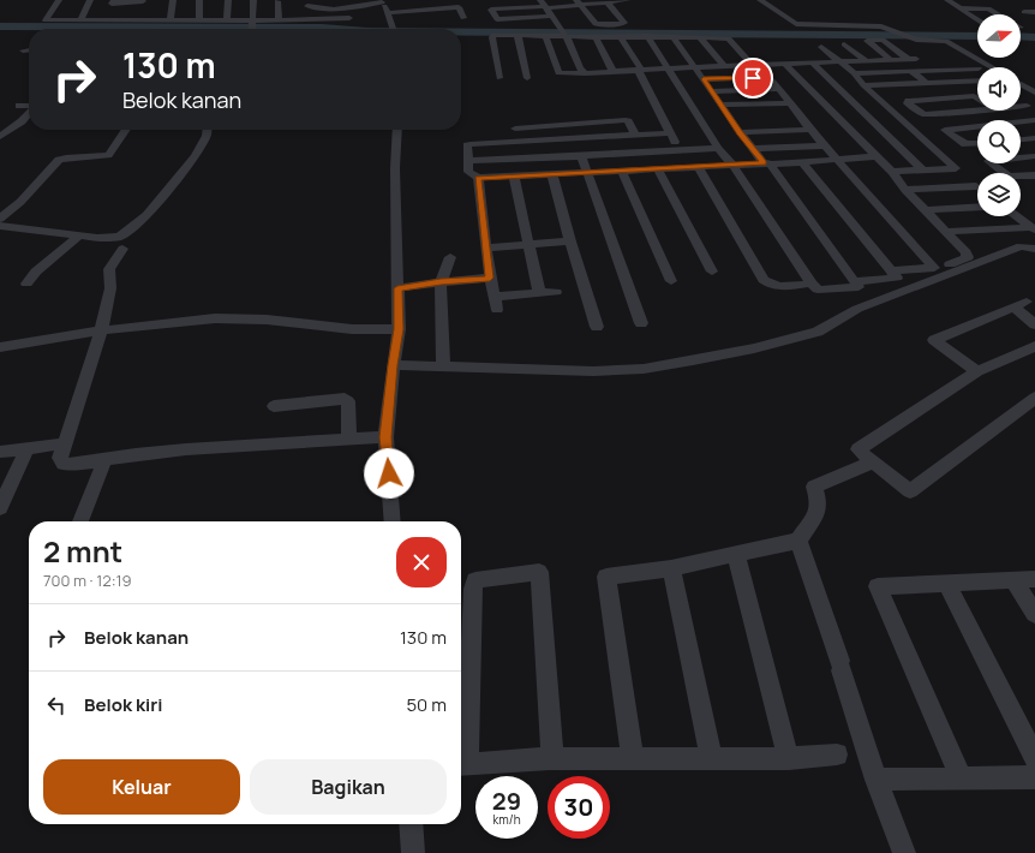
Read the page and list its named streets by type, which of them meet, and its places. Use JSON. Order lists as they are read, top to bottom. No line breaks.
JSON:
{"north":"right","page":{"turn":["130 m","Belok kanan"],"heading":["2 mnt","700 m · 12:19"],"list":[{"name":"Belok kanan","value":"130 m"},{"name":"Belok kiri","value":"50 m"}],"buttons":["Keluar","Bagikan"],"speed":"29 km/h","limit":"30"}}
